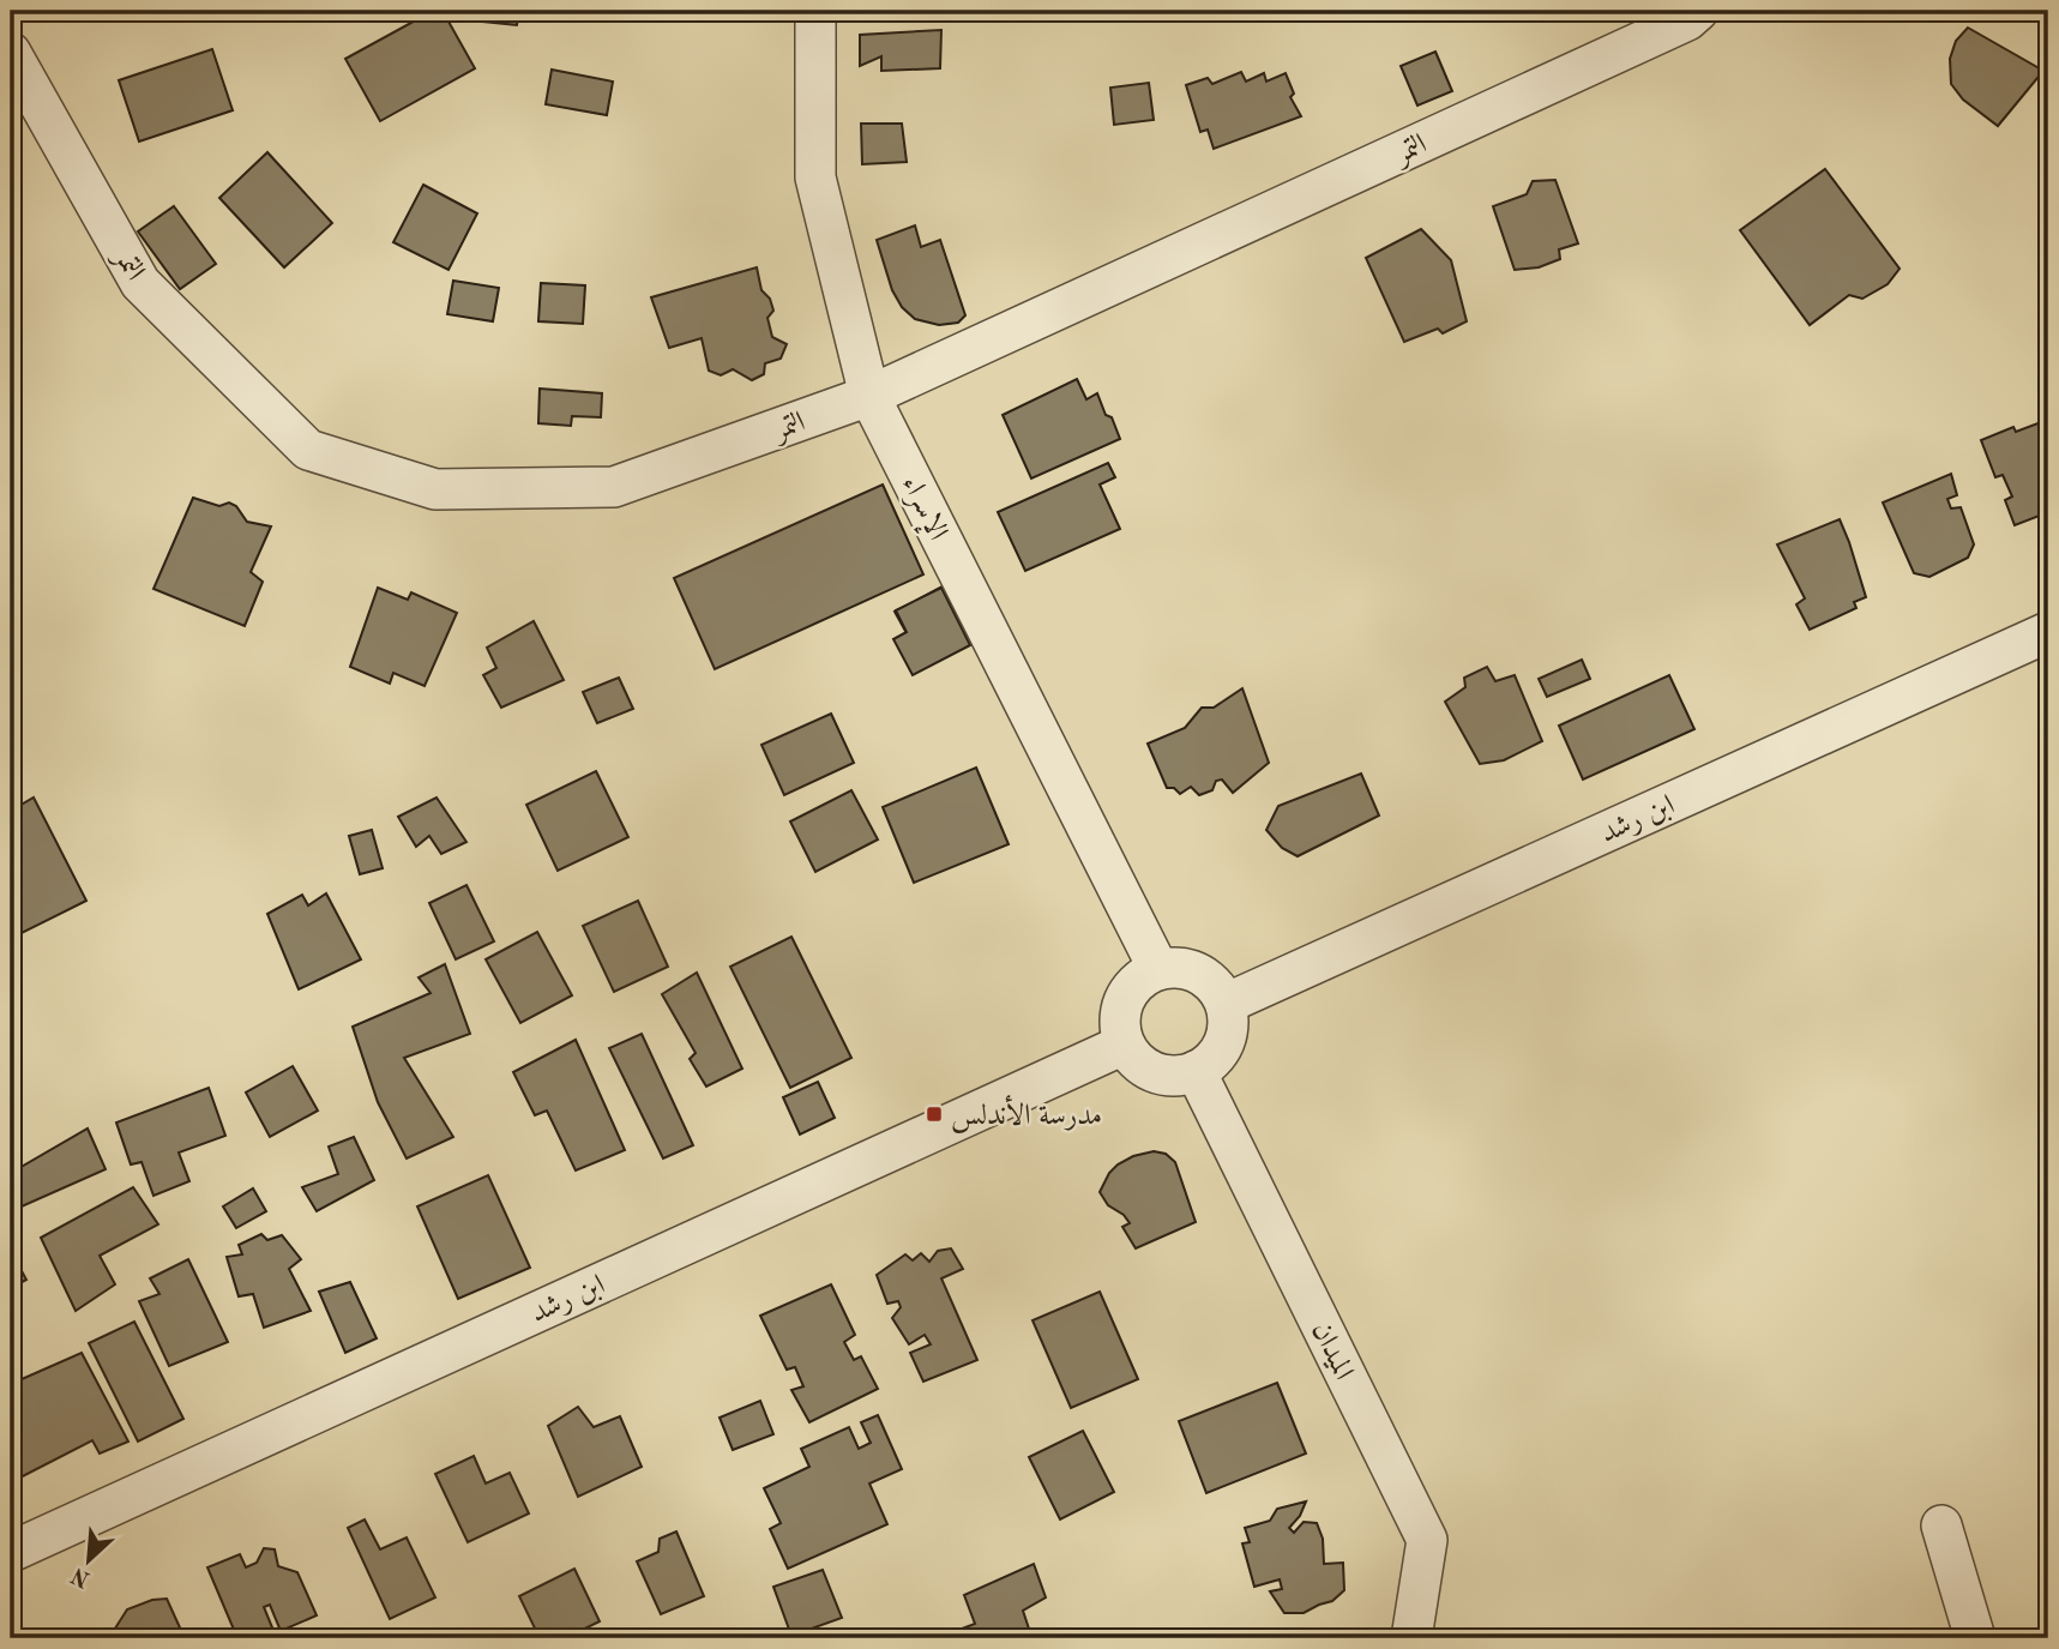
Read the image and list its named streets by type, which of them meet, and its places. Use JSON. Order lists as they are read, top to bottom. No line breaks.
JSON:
{"streets":{"street":["التمر","الإسراء","ابن رشد","الميدان"]},"crossings":[["التمر","الإسراء"],["الإسراء","ابن رشد"],["الإسراء","الميدان"],["ابن رشد","الميدان"]],"places":{"transit":["مدرسة الأندلس"]},"north":"bottom left"}
